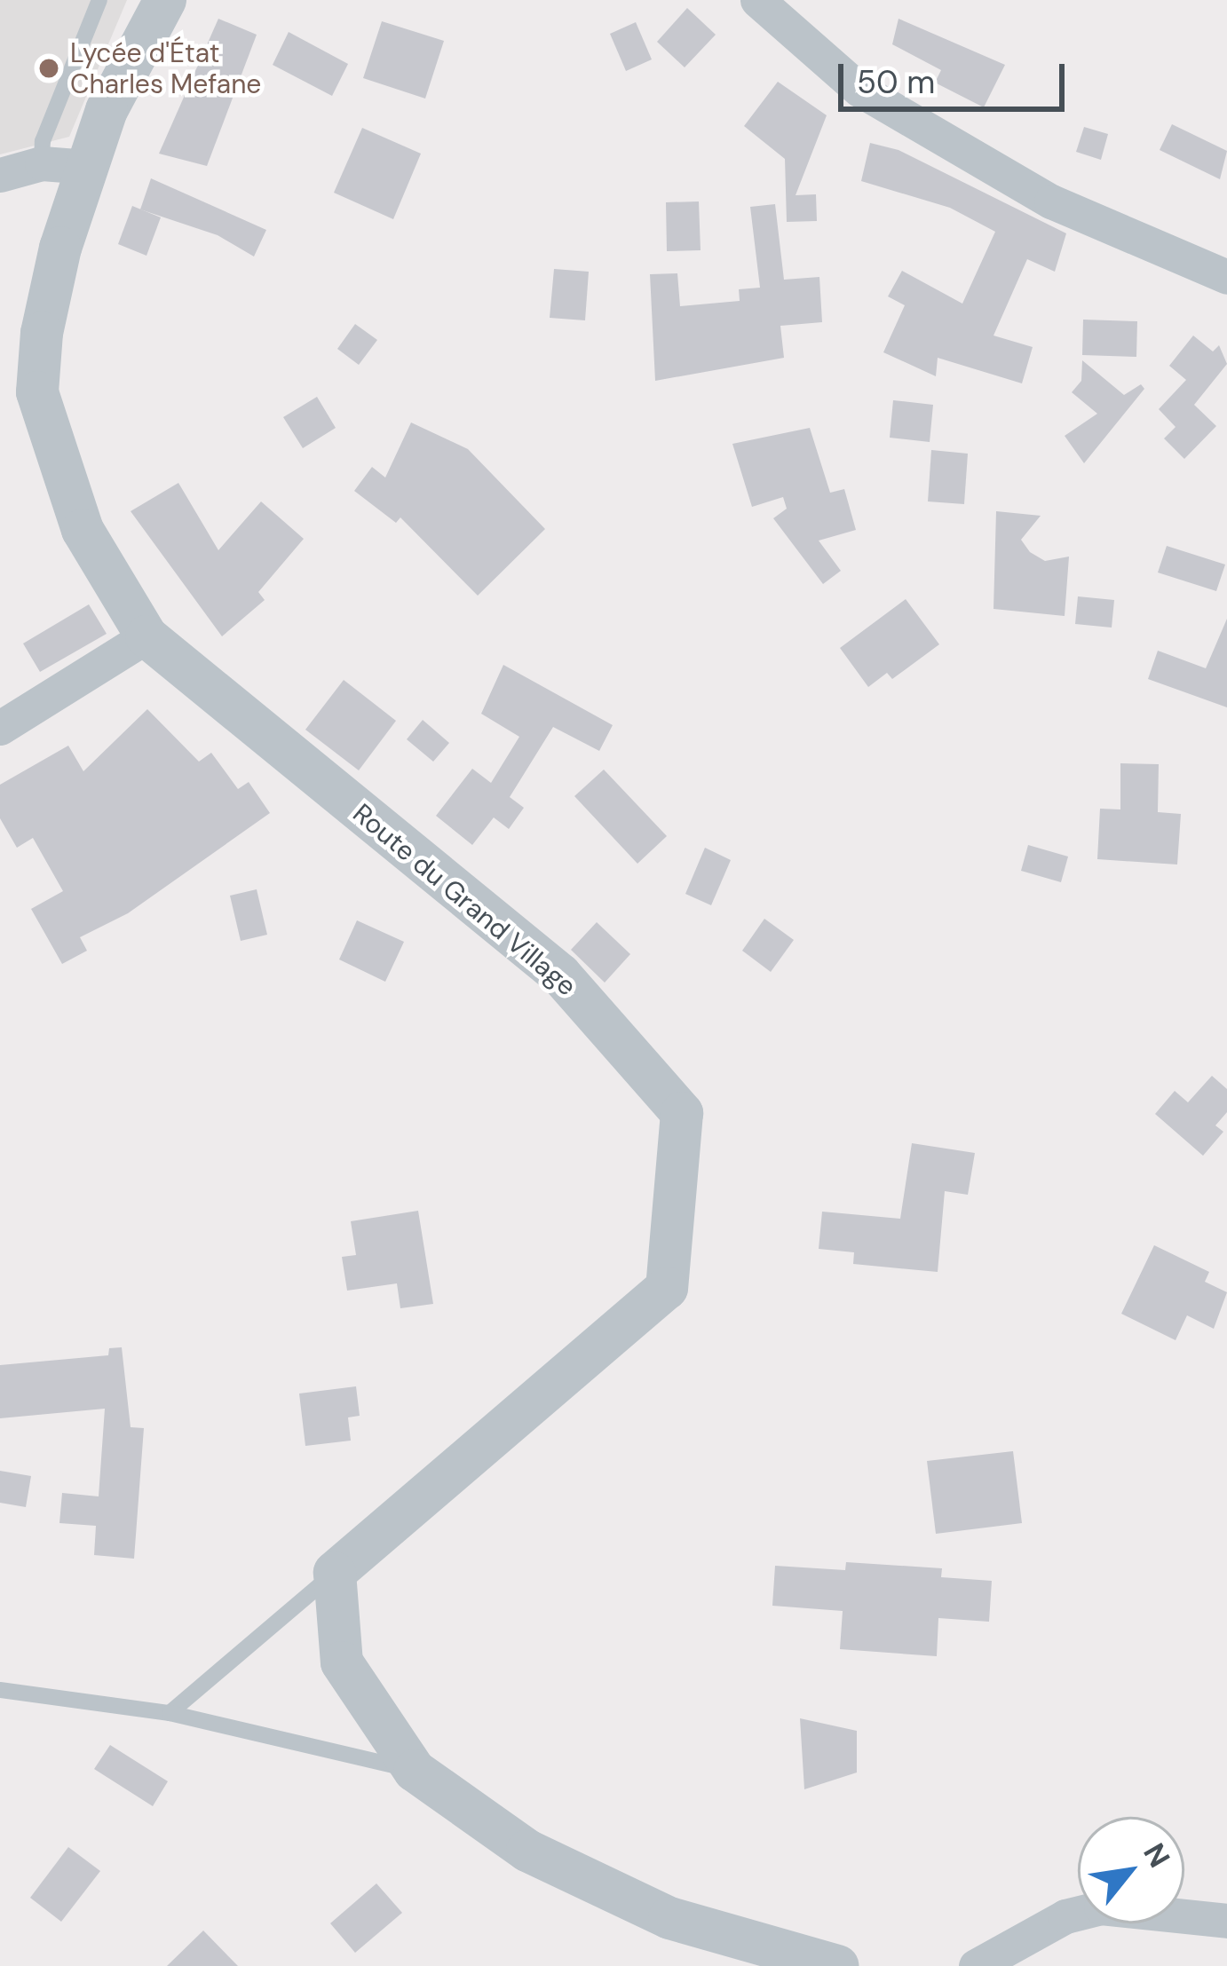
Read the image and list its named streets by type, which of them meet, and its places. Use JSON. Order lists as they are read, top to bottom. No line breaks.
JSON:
{"streets":{"street":["Route du Grand Village"]},"places":["Lycée d'État Charles Mefane"],"scale_bar":"50 m","north":"top right"}
